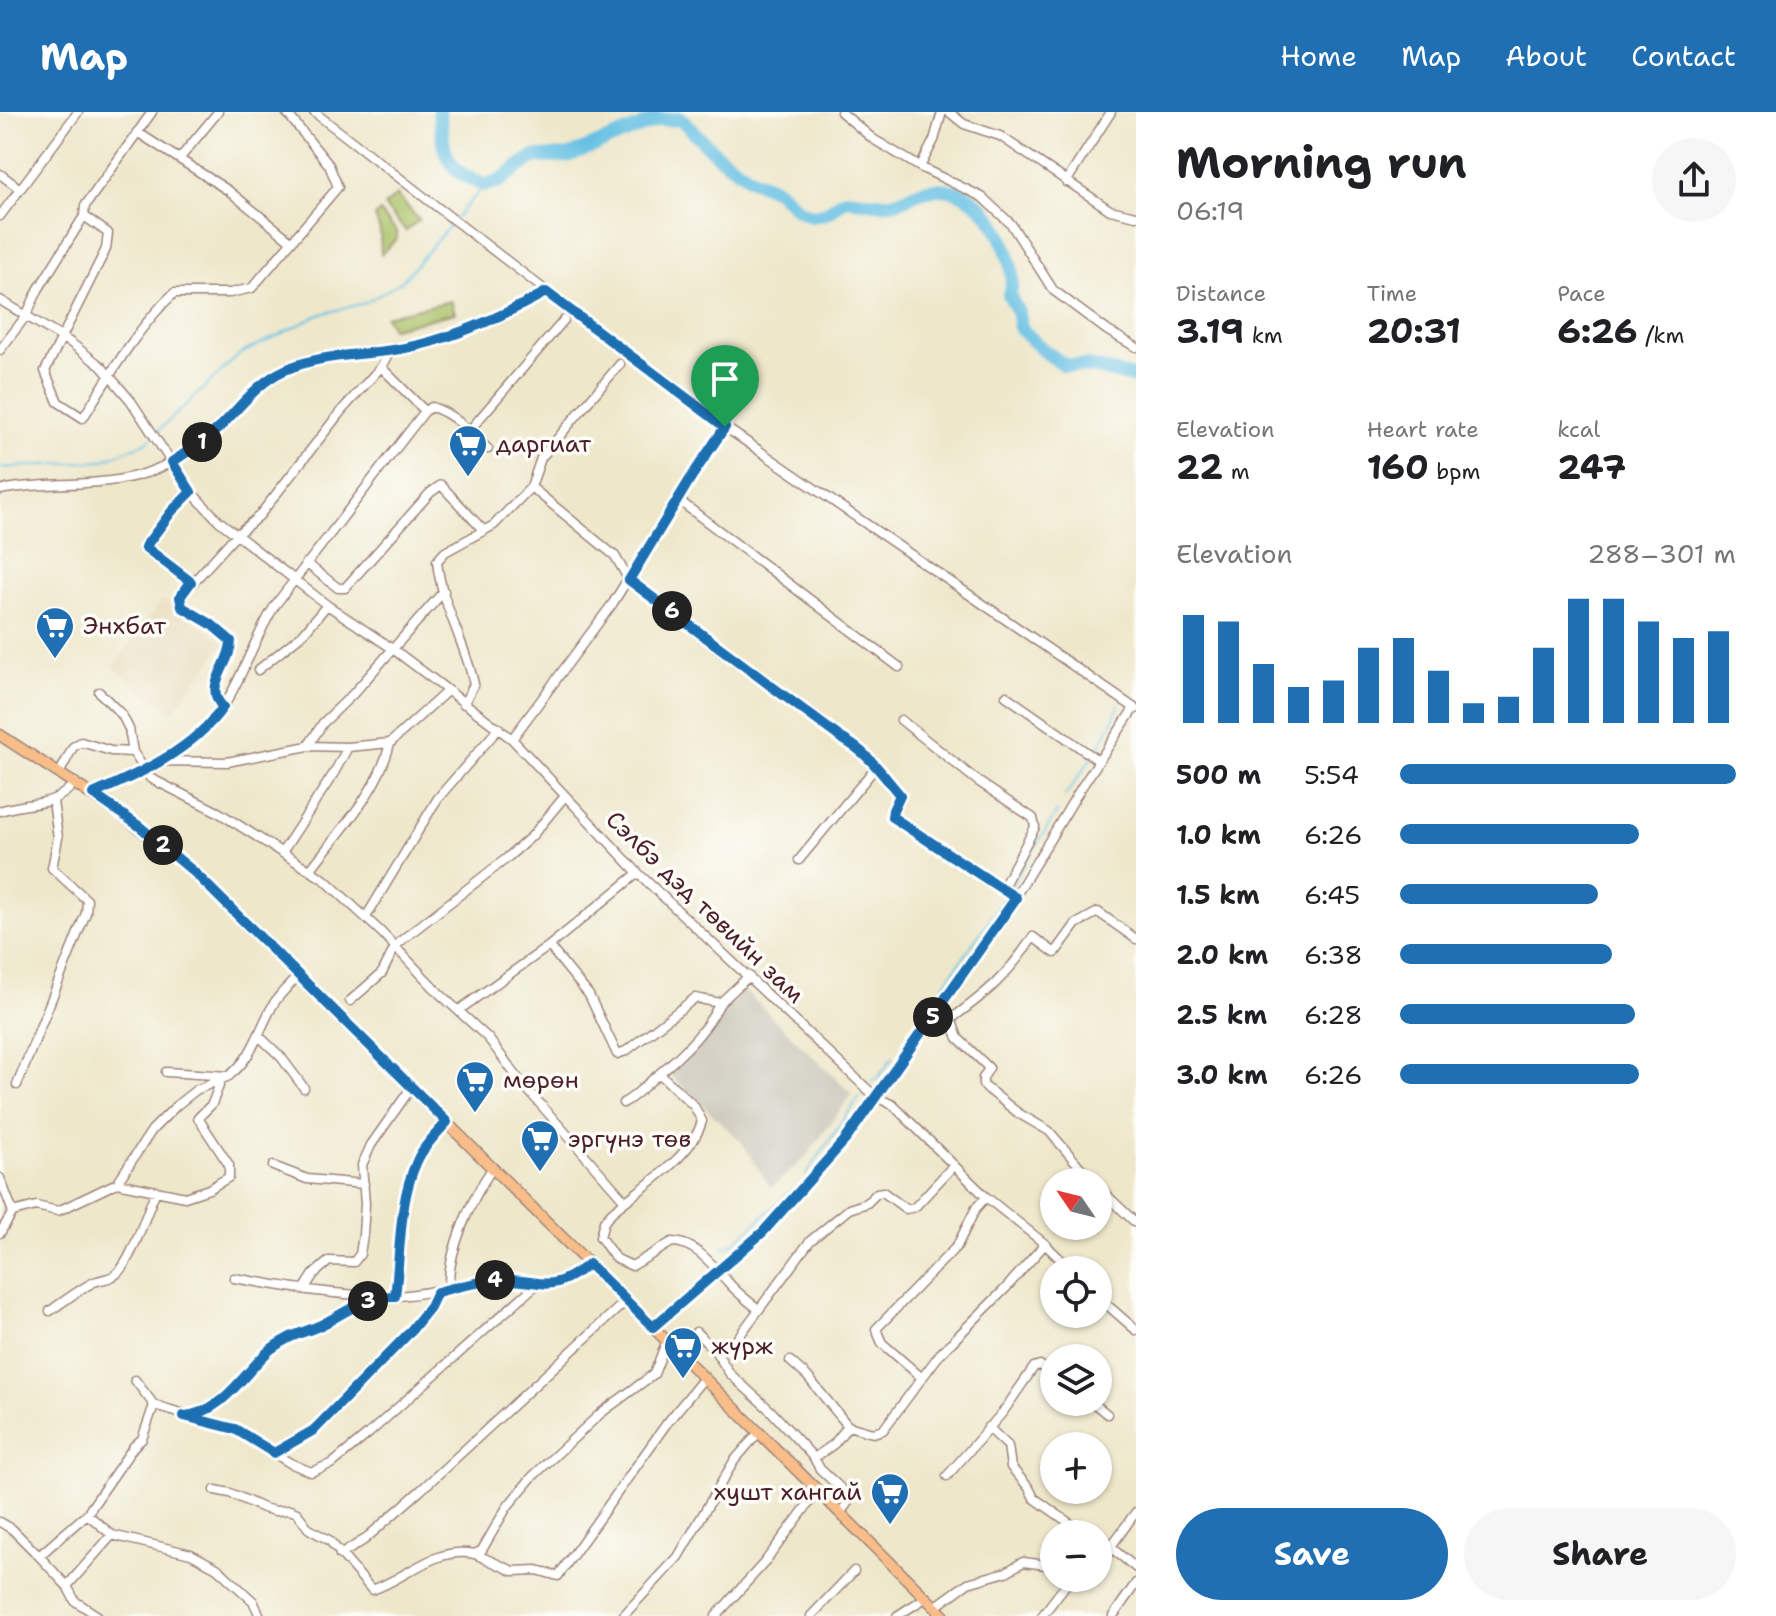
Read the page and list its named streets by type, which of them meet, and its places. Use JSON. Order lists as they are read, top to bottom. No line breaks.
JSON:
{"streets":{"street":["Сэлбэ дэд төвийн зам"]},"places":{"supermarket":["даргиат","Энхбат","мөрөн","эргүнэ төв","жүрж","хушт хангай"]},"north":"top left","page":{"header":"Map","nav":["Home","Map","About","Contact"],"heading":["Morning run","06:19"],"stats":[["Distance","3.19 km"],["Time","20:31"],["Pace","6:26 /km"],["Elevation","22 m"],["Heart rate","160 bpm"],["kcal","247"]],"pins":["1","6","2","5","4","3"],"chart":["Elevation","288–301 m"],"list":[{"name":"500 m","note":"5:54"},{"name":"1.0 km","note":"6:26"},{"name":"1.5 km","note":"6:45"},{"name":"2.0 km","note":"6:38"},{"name":"2.5 km","note":"6:28"},{"name":"3.0 km","note":"6:26"}],"map_buttons":["+","−"],"buttons":["Save","Share"]}}
